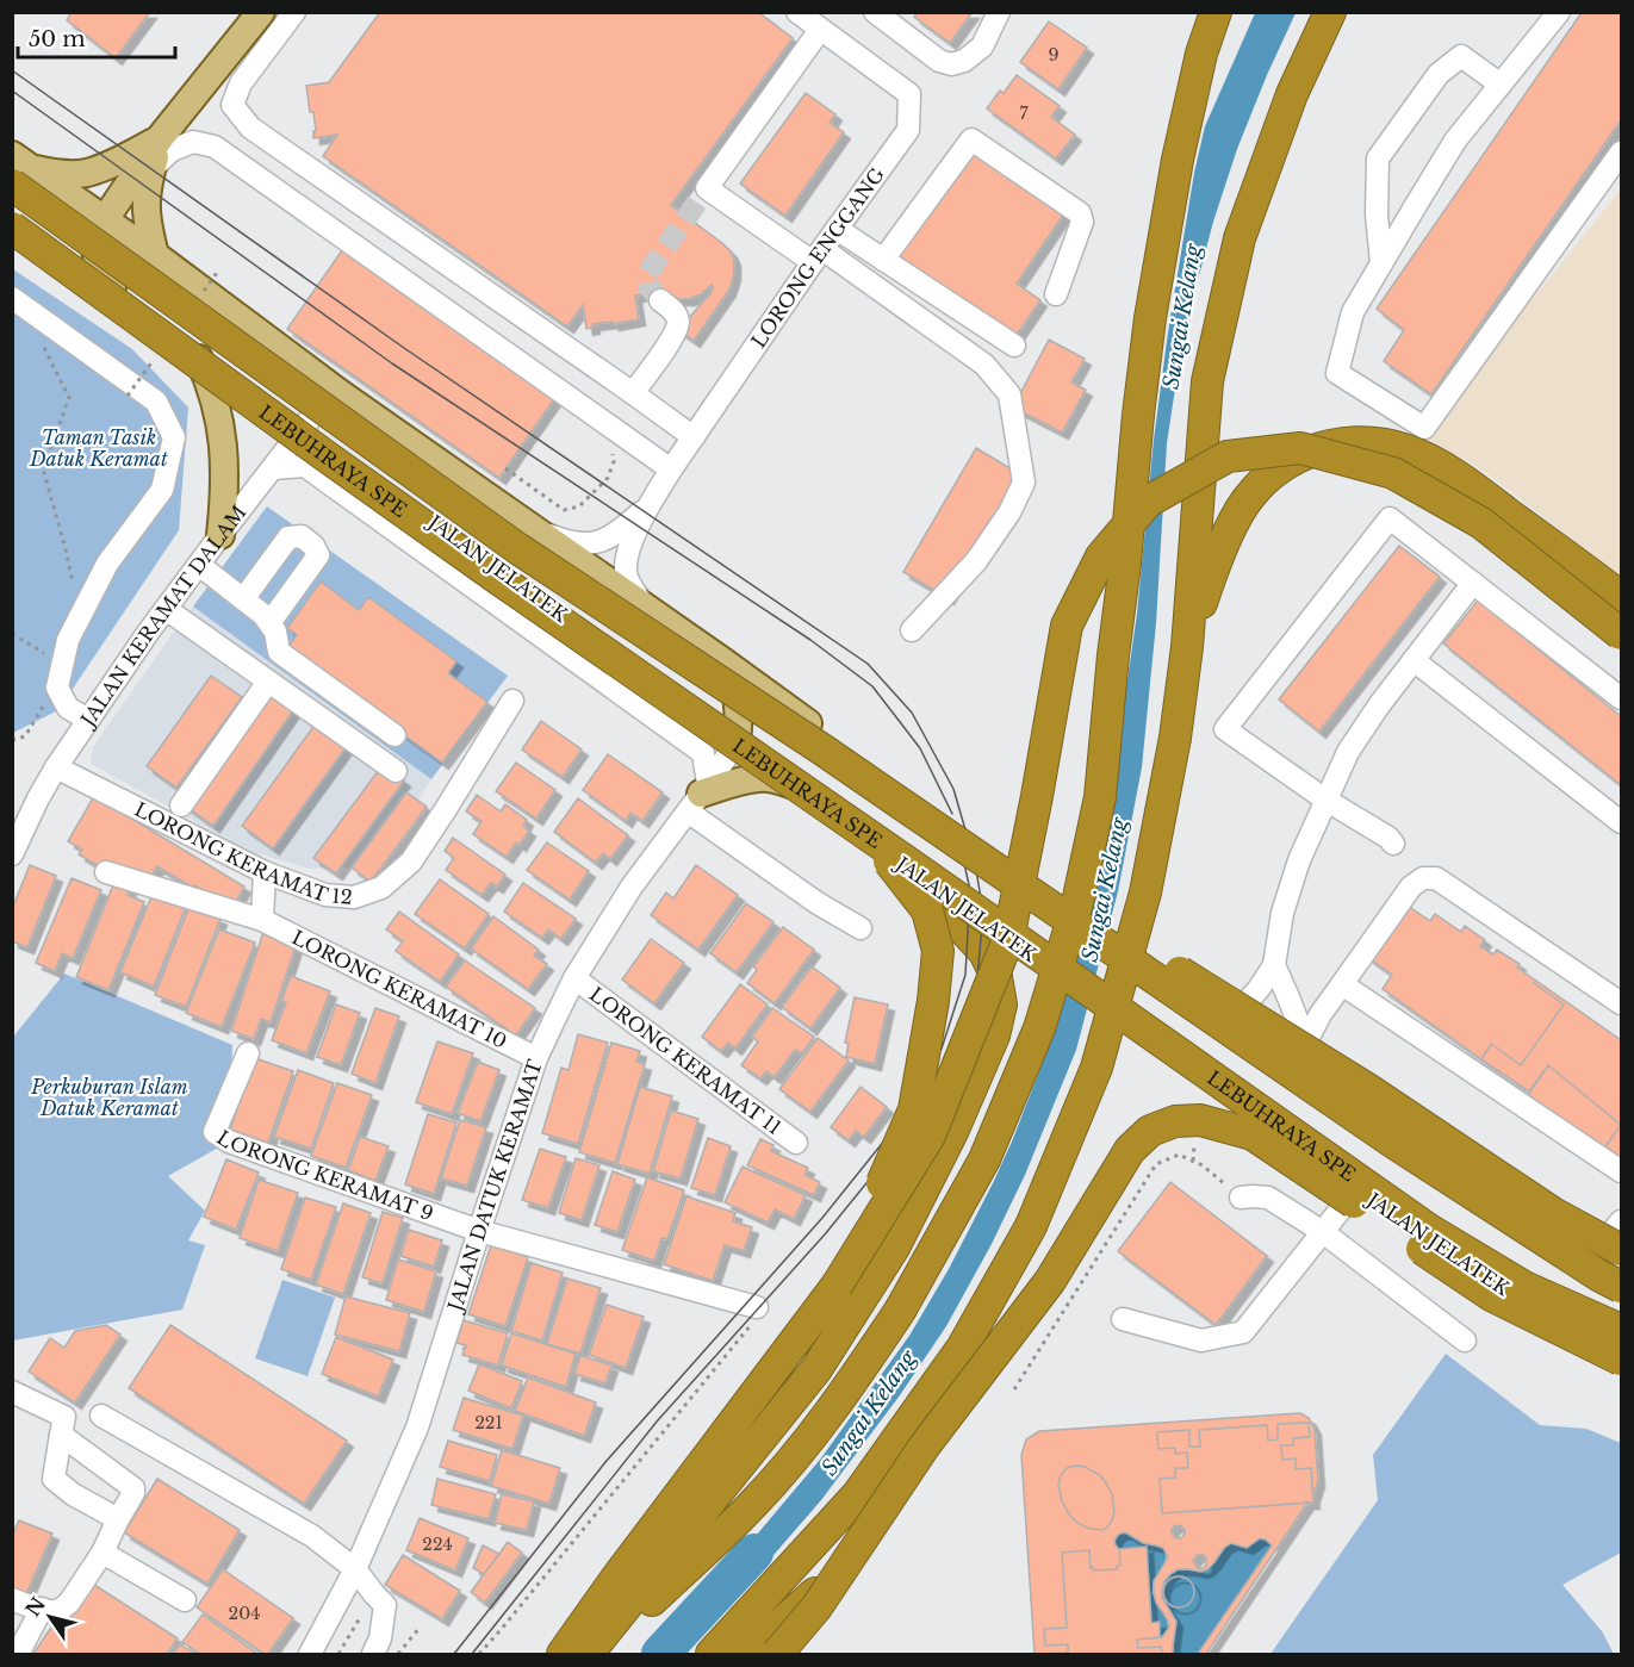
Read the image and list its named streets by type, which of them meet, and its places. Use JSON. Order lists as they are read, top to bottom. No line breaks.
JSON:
{"streets":{"highway":["LEBUHRAYA SPE"],"main road":["JALAN JELATEK"],"street":["LORONG ENGGANG","JALAN KERAMAT DALAM","LORONG KERAMAT 12","LORONG KERAMAT 10","LORONG KERAMAT 11","LORONG KERAMAT 9","JALAN DATUK KERAMAT"]},"crossings":[["LEBUHRAYA SPE","JALAN JELATEK"],["JALAN JELATEK","JALAN KERAMAT DALAM"],["JALAN JELATEK","JALAN DATUK KERAMAT"],["JALAN KERAMAT DALAM","LORONG KERAMAT 12"],["LORONG KERAMAT 10","JALAN DATUK KERAMAT"],["LORONG KERAMAT 11","JALAN DATUK KERAMAT"],["LORONG KERAMAT 9","JALAN DATUK KERAMAT"]],"water":["Sungai Kelang"],"parks":["Taman Tasik Datuk Keramat","Perkuburan Islam Datuk Keramat"],"house_numbers":["9","7","221","224","204"],"scale_bar":"50 m","north":"top left"}
